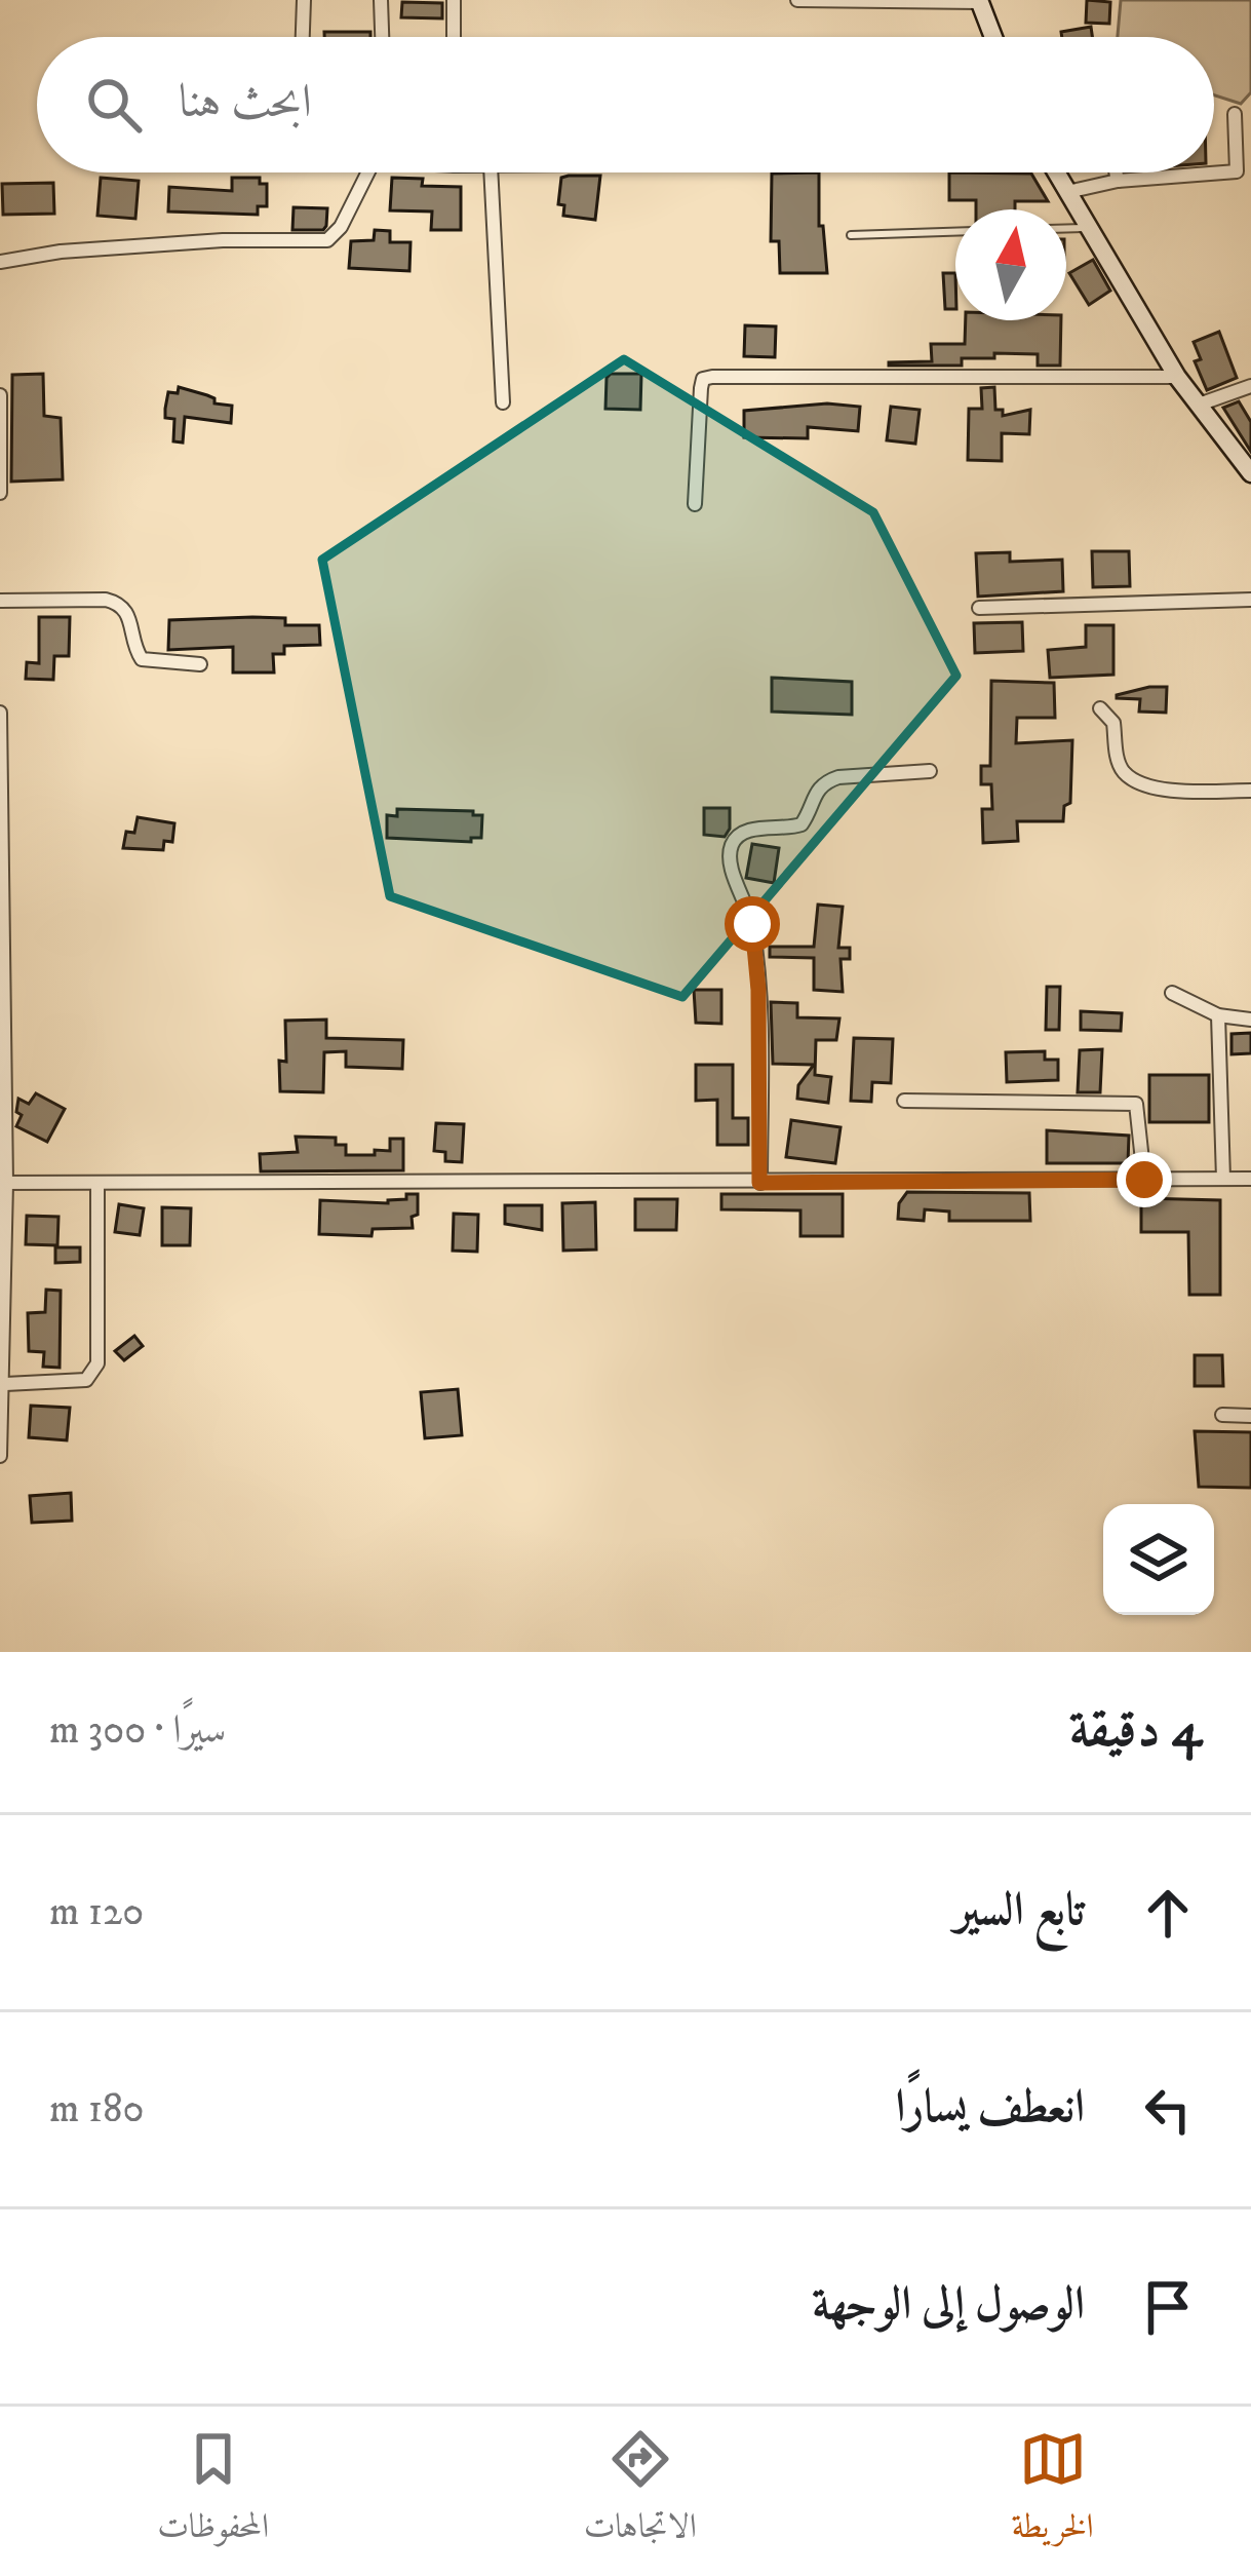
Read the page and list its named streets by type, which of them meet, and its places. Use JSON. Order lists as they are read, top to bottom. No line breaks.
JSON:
{"north":"top","page":{"search":"ابحث هنا","heading":["4 دقيقة","سيرًا · 300 m"],"list":[["تابع السير","120 m"],["انعطف يسارًا","180 m"],"الوصول إلى الوجهة"],"nav":["الخريطة","الاتجاهات","المحفوظات"]}}
